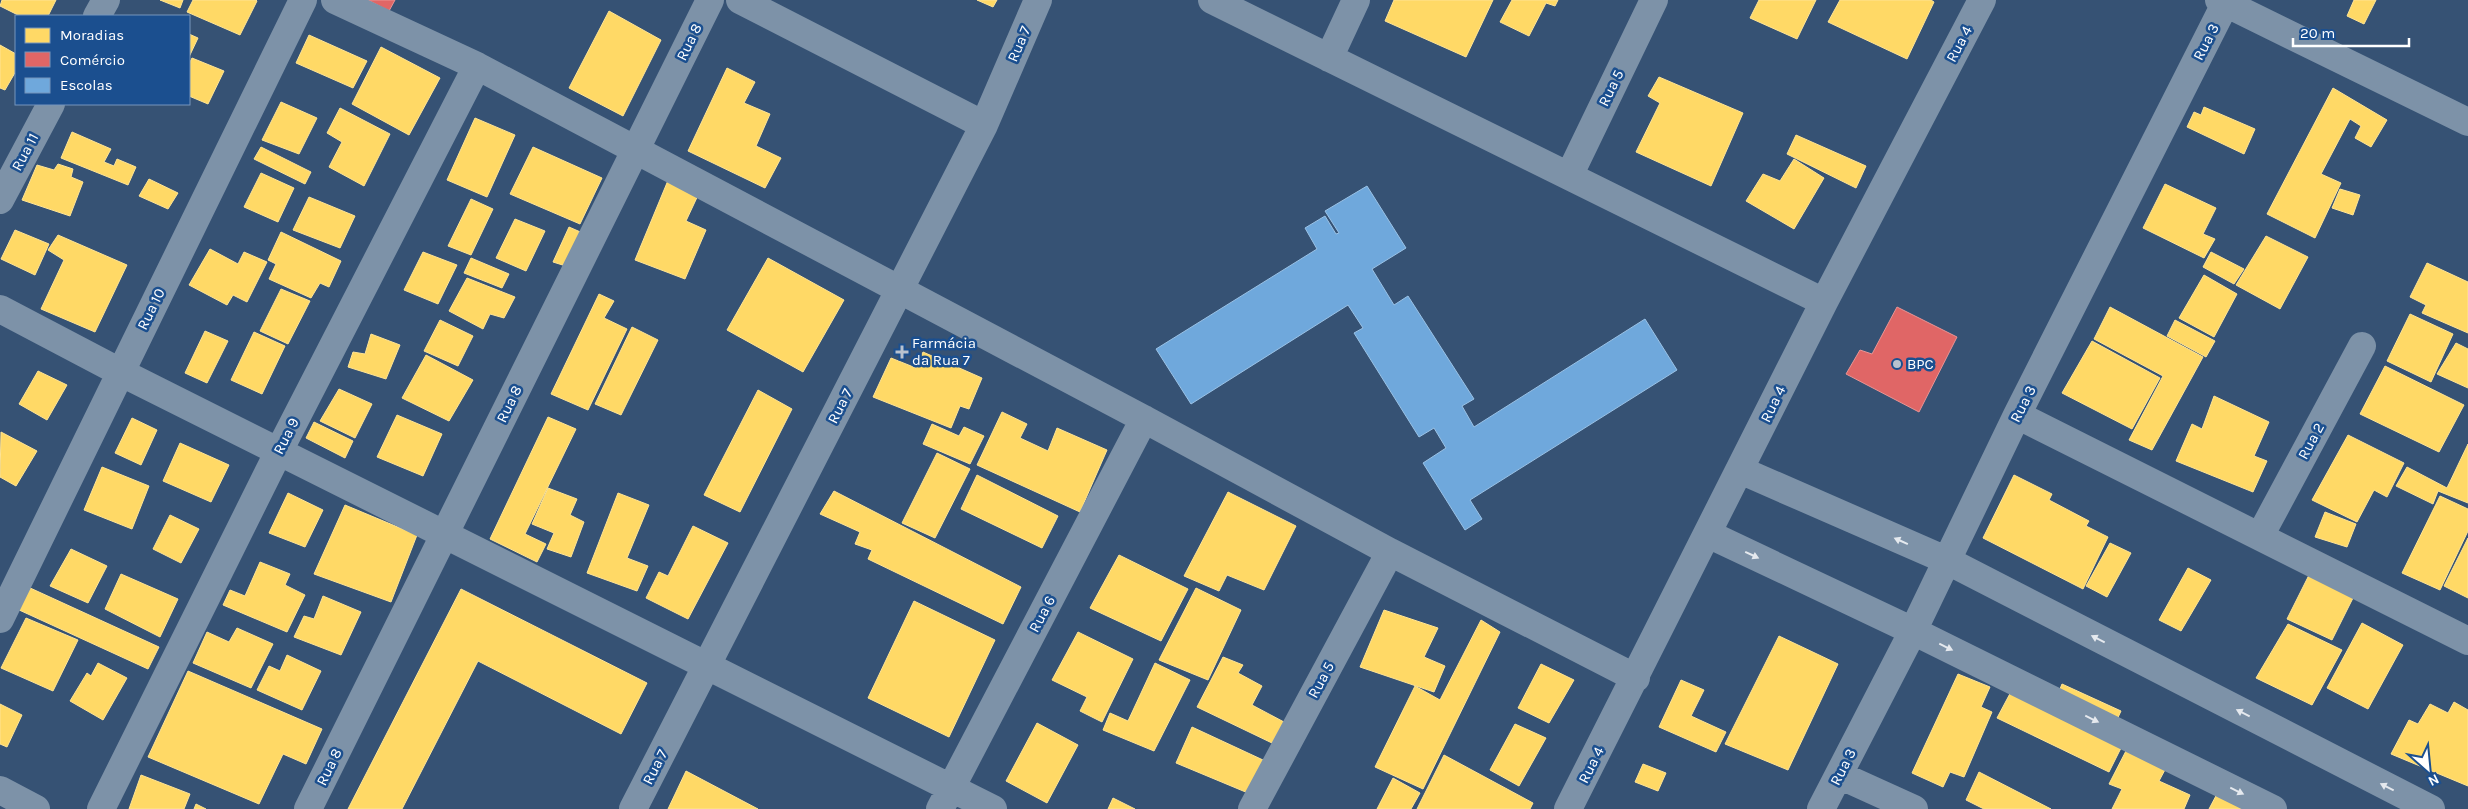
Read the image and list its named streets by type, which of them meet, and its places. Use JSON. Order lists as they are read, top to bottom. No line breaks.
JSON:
{"streets":{"street":["Rua 8","Rua 3","Rua 7","Rua 4","Rua 5","Rua 11","Rua 10","Rua 9","Rua 2","Rua 6"]},"places":{"health":["Farmácia da Rua 7"],"other":["BPC"]},"legend":["Moradias","Comércio","Escolas"],"scale_bar":"20 m","north":"bottom right"}
